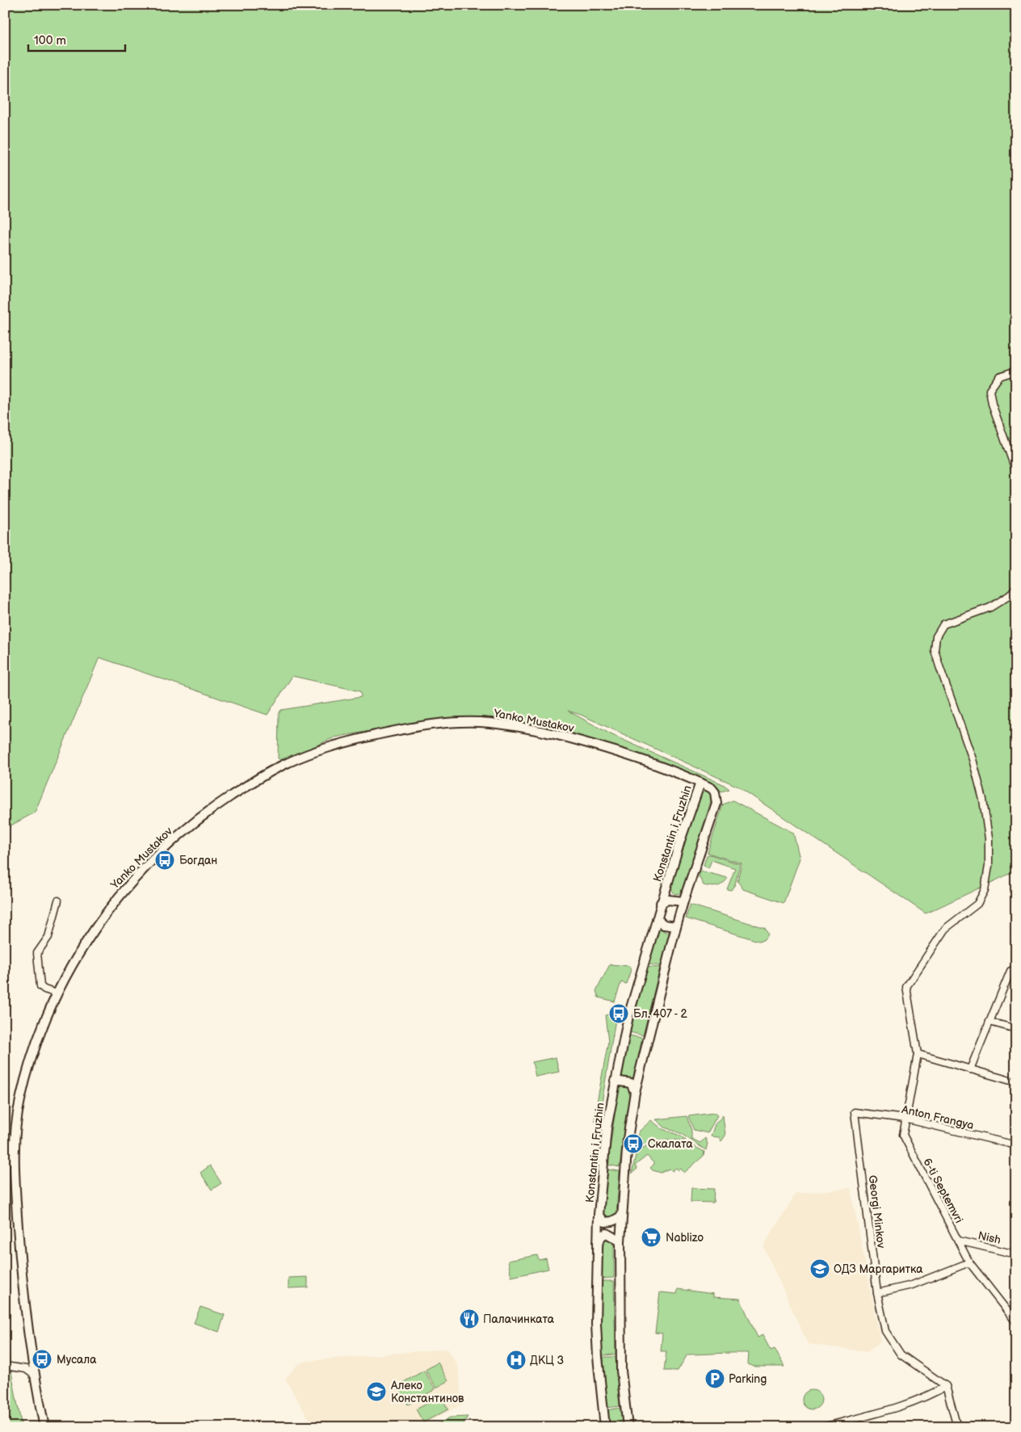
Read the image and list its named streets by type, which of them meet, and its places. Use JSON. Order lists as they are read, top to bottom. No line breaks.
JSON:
{"streets":{"street":["Yanko Mustakov","Konstantin i Fruzhin","Anton Frangya","6-ti Septemvri","Georgi Minkov","Nish"]},"crossings":[["Yanko Mustakov","Konstantin i Fruzhin"],["Anton Frangya","6-ti Septemvri"],["Anton Frangya","Georgi Minkov"],["6-ti Septemvri","Nish"]],"places":{"bus stop":["Богдан","Бл. 407 - 2","Скалата","Мусала"],"supermarket":["Nablizo"],"school or university":["ОДЗ Маргаритка","Алеко Константинов"],"restaurant":["Палачинката"],"hospital":["ДКЦ 3"],"parking":["Parking"]},"scale_bar":"100 m"}
